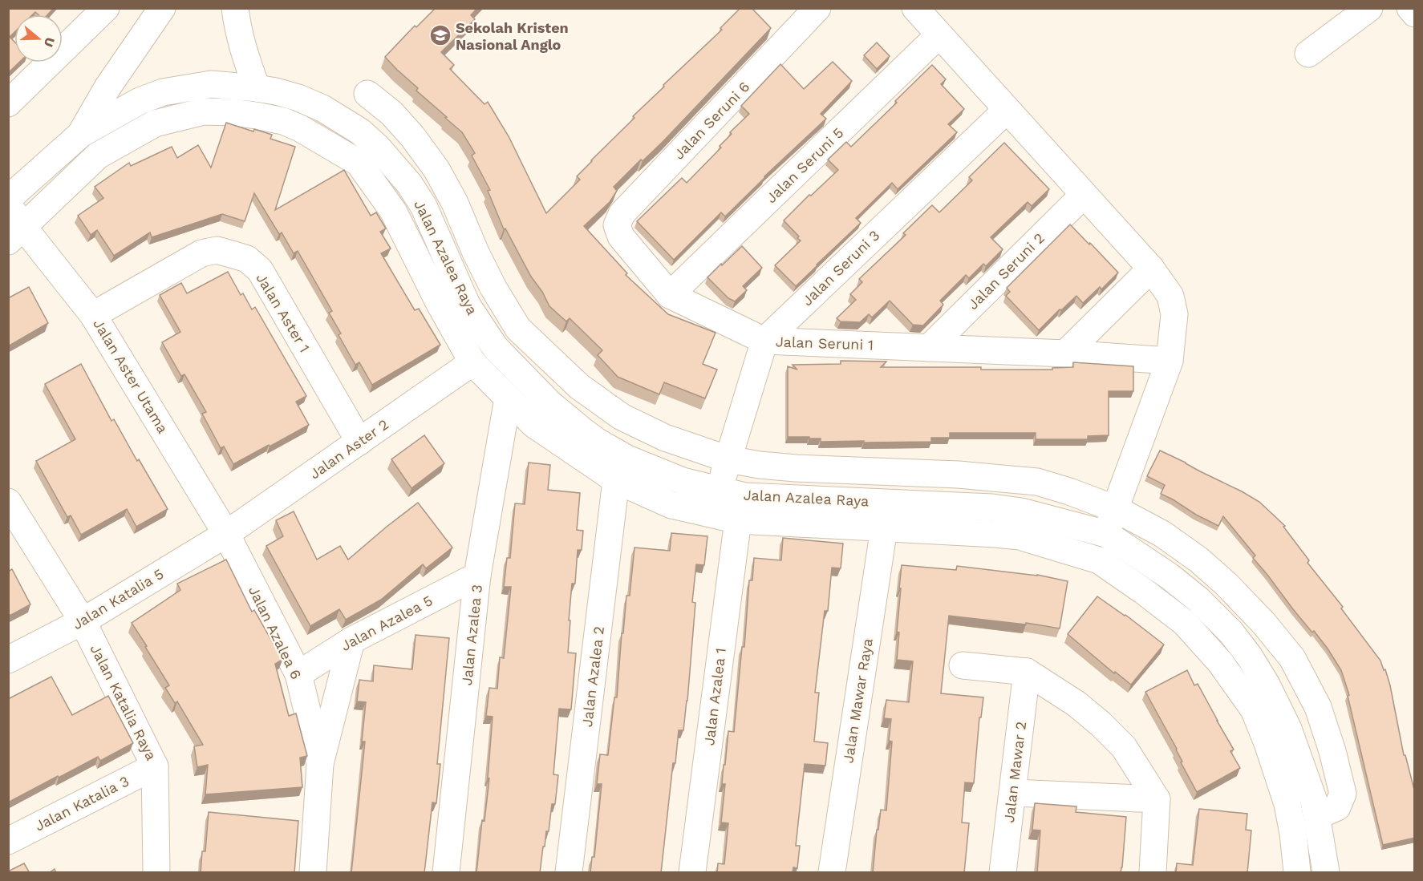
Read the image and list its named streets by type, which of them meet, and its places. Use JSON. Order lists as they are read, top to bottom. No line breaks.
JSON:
{"streets":{"street":["Jalan Seruni 6","Jalan Seruni 5","Jalan Azalea Raya","Jalan Seruni 3","Jalan Seruni 2","Jalan Aster 1","Jalan Seruni 1","Jalan Aster Utama","Jalan Aster 2","Jalan Katalia 5","Jalan Azalea 5","Jalan Azalea 6","Jalan Azalea 3","Jalan Azalea 2","Jalan Azalea 1","Jalan Mawar Raya","Jalan Katalia Raya","Jalan Mawar 2","Jalan Katalia 3"]},"crossings":[["Jalan Seruni 6","Jalan Seruni 1"],["Jalan Seruni 5","Jalan Seruni 1"],["Jalan Azalea Raya","Jalan Seruni 3"],["Jalan Azalea Raya","Jalan Aster Utama"],["Jalan Azalea Raya","Jalan Aster 2"],["Jalan Azalea Raya","Jalan Azalea 3"],["Jalan Azalea Raya","Jalan Azalea 2"],["Jalan Azalea Raya","Jalan Azalea 1"],["Jalan Azalea Raya","Jalan Mawar Raya"],["Jalan Seruni 3","Jalan Seruni 1"],["Jalan Seruni 2","Jalan Seruni 1"],["Jalan Aster 1","Jalan Aster Utama"],["Jalan Aster 1","Jalan Aster 2"],["Jalan Aster Utama","Jalan Aster 2"],["Jalan Aster Utama","Jalan Katalia 5"],["Jalan Aster Utama","Jalan Azalea 6"],["Jalan Aster 2","Jalan Katalia 5"],["Jalan Aster 2","Jalan Azalea 6"],["Jalan Katalia 5","Jalan Azalea 6"],["Jalan Katalia 5","Jalan Katalia Raya"],["Jalan Azalea 5","Jalan Azalea 6"],["Jalan Azalea 5","Jalan Azalea 3"],["Jalan Katalia Raya","Jalan Katalia 3"]],"places":{"school or university":["Sekolah Kristen Nasional Anglo"]},"north":"right"}
